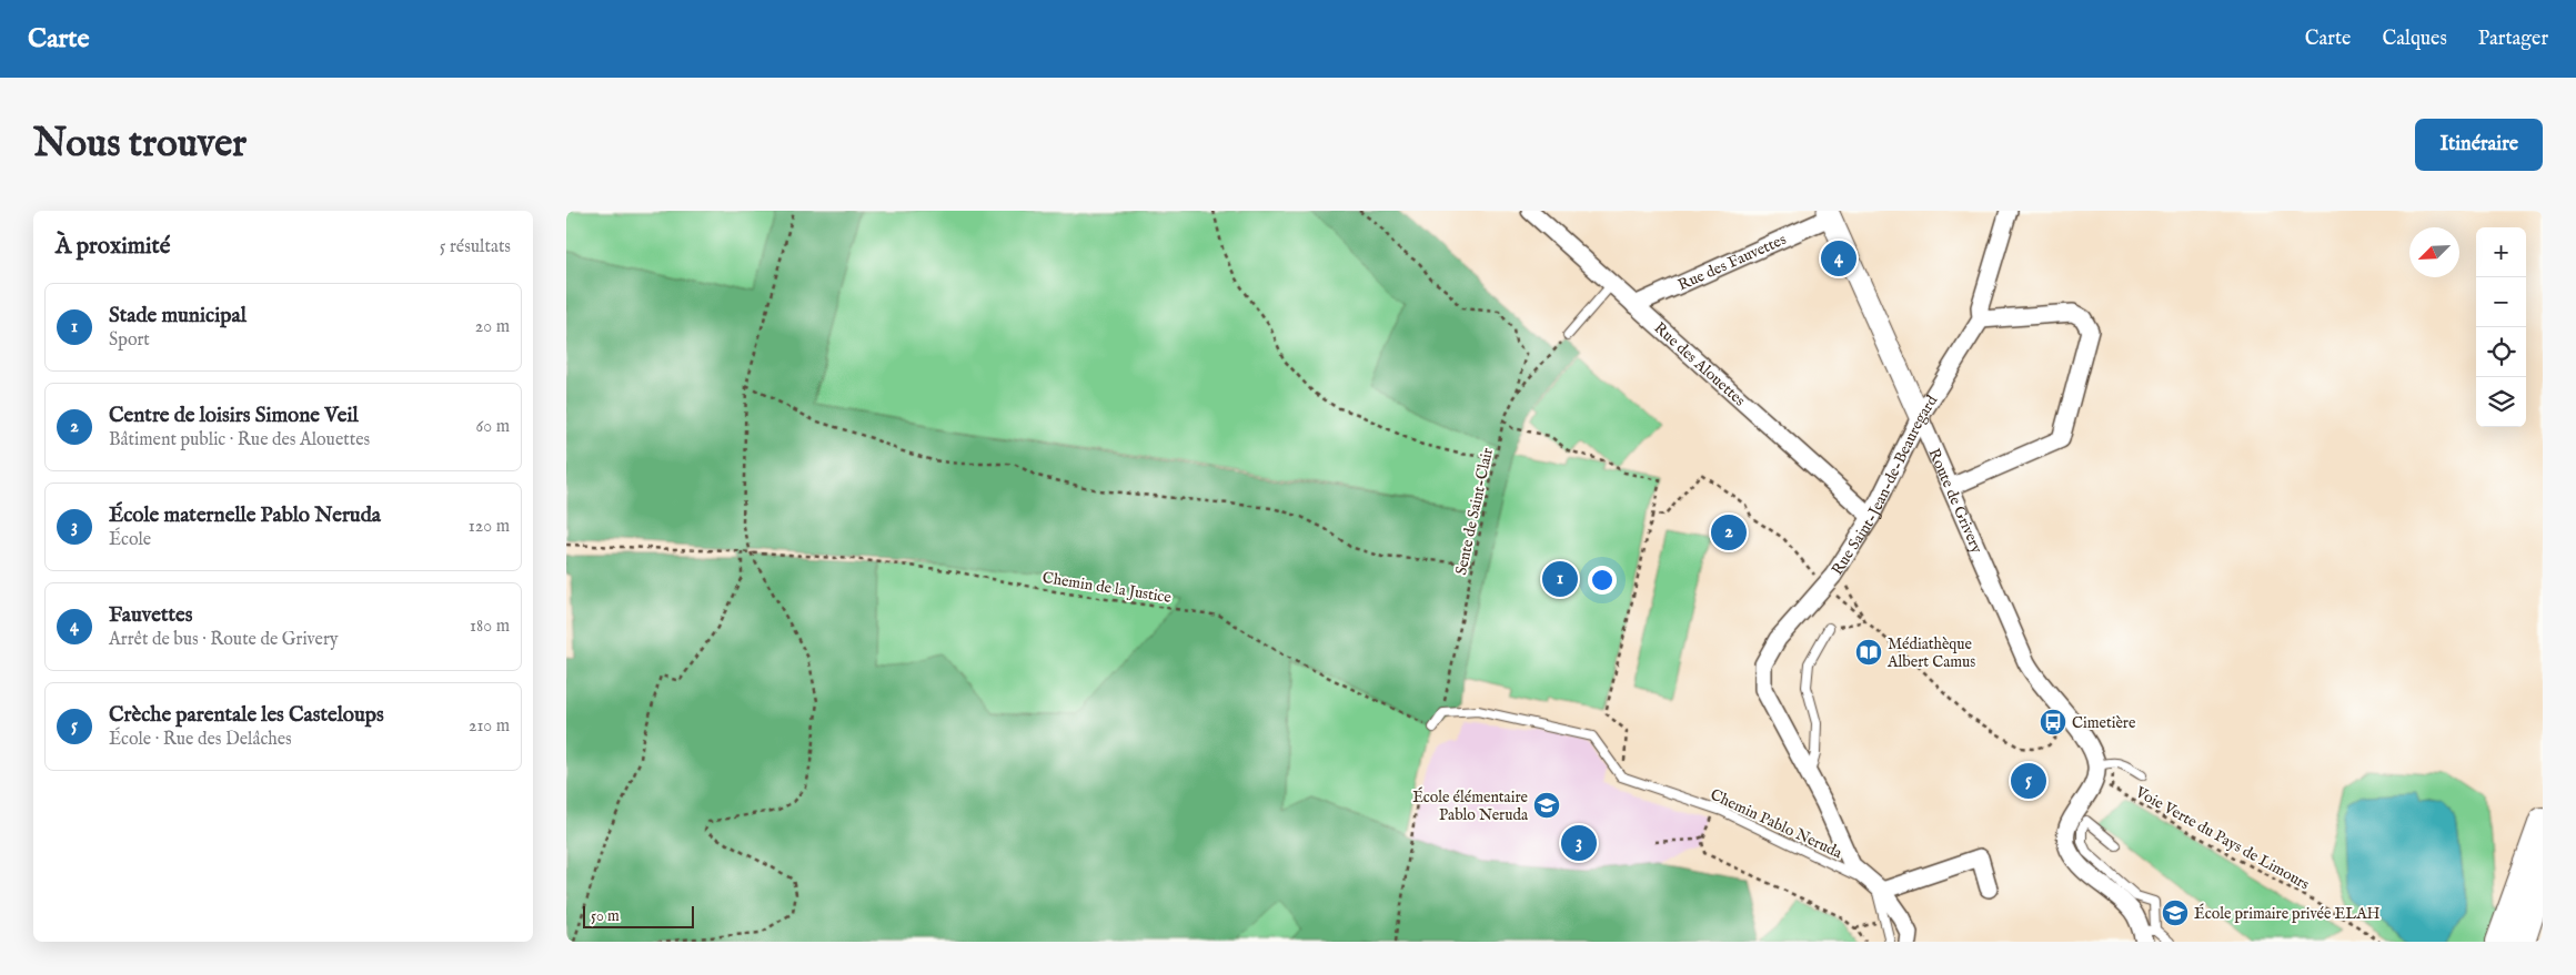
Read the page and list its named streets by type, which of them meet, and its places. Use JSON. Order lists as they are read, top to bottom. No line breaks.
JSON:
{"streets":{"street":["Rue des Fauvettes","Rue des Alouettes","Rue Saint-Jean-de-Beauregard","Route de Grivery"],"lane":["Chemin Pablo Neruda"],"path":["Sente de Saint-Clair","Chemin de la Justice","Voie Verte du Pays de Limours"]},"crossings":[["Rue des Fauvettes","Rue des Alouettes"],["Rue des Fauvettes","Route de Grivery"],["Rue des Alouettes","Rue Saint-Jean-de-Beauregard"],["Rue Saint-Jean-de-Beauregard","Route de Grivery"],["Rue Saint-Jean-de-Beauregard","Chemin Pablo Neruda"]],"places":{"library":["Médiathèque Albert Camus"],"bus stop":["Cimetière"],"school or university":["École élémentaire Pablo Neruda","École primaire privée ELAH"]},"scale_bar":"50 m","north":"bottom left","page":{"header":"Carte","nav":["Carte","Calques","Partager"],"buttons":"Itinéraire","title":"Nous trouver","heading":["À proximité","5 résultats"],"map_buttons":["+","−"],"pins":["4","2","1","5","3"],"list":[{"mark":"1","name":"Stade municipal","note":"Sport","value":"20 m"},{"mark":"2","name":"Centre de loisirs Simone Veil","note":"Bâtiment public · Rue des Alouettes","value":"60 m"},{"mark":"3","name":"École maternelle Pablo Neruda","note":"École","value":"120 m"},{"mark":"4","name":"Fauvettes","note":"Arrêt de bus · Route de Grivery","value":"180 m"},{"mark":"5","name":"Crèche parentale les Casteloups","note":"École · Rue des Delâches","value":"210 m"}],"scale":"50 m"}}
